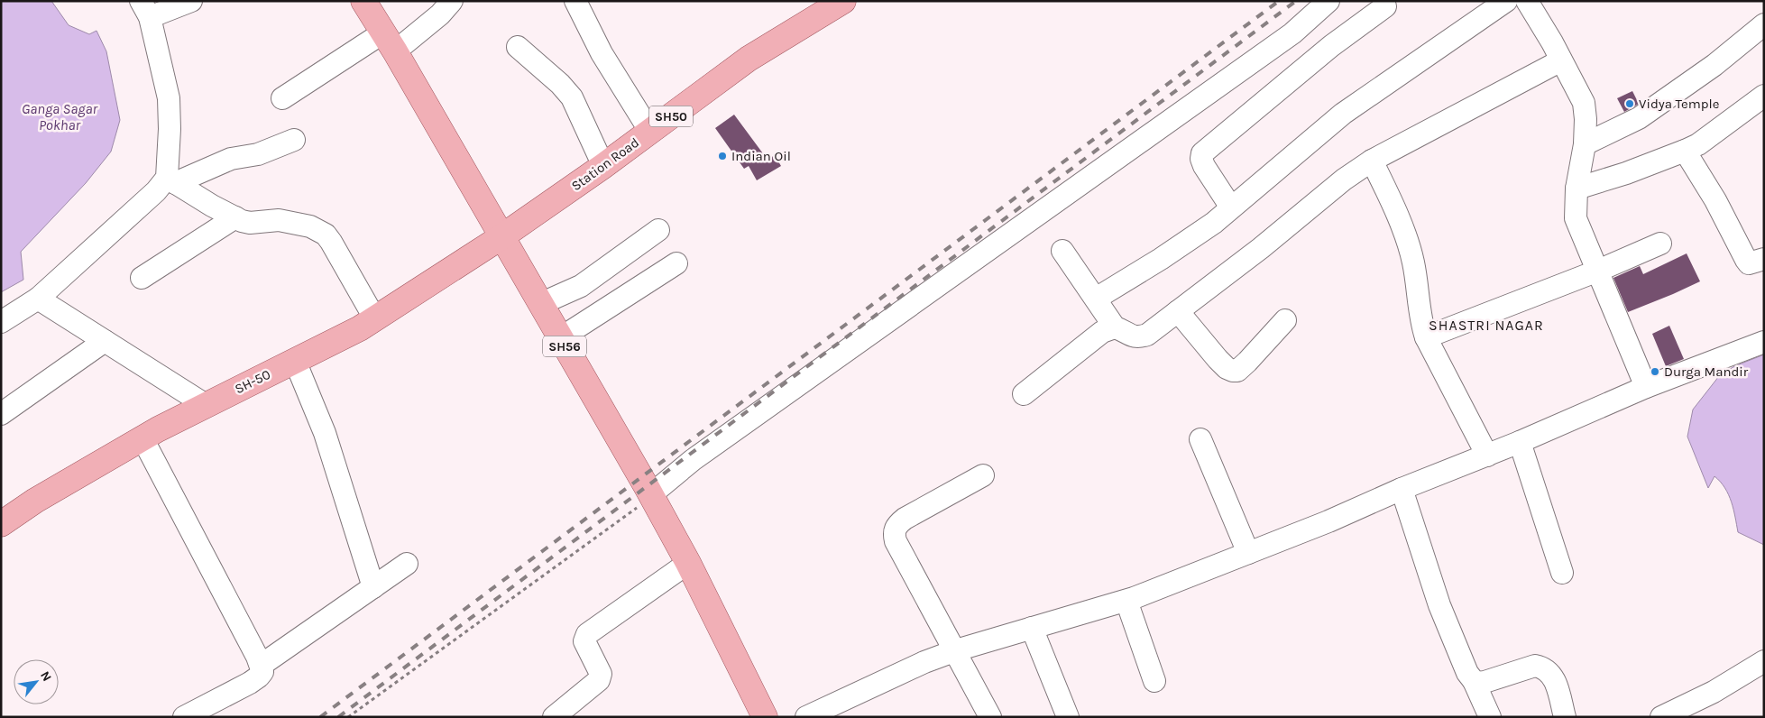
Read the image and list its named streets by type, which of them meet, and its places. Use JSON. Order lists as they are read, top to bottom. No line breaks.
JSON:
{"streets":{"main road":["SH50","Station Road","SH56","SH-50"]},"crossings":[["Station Road","SH56"],["Station Road","SH-50"],["SH56","SH-50"]],"districts":["SHASTRI NAGAR"],"water":["Ganga Sagar Pokhar"],"places":["Vidya Temple","Indian Oil","Durga Mandir"],"north":"top right"}
